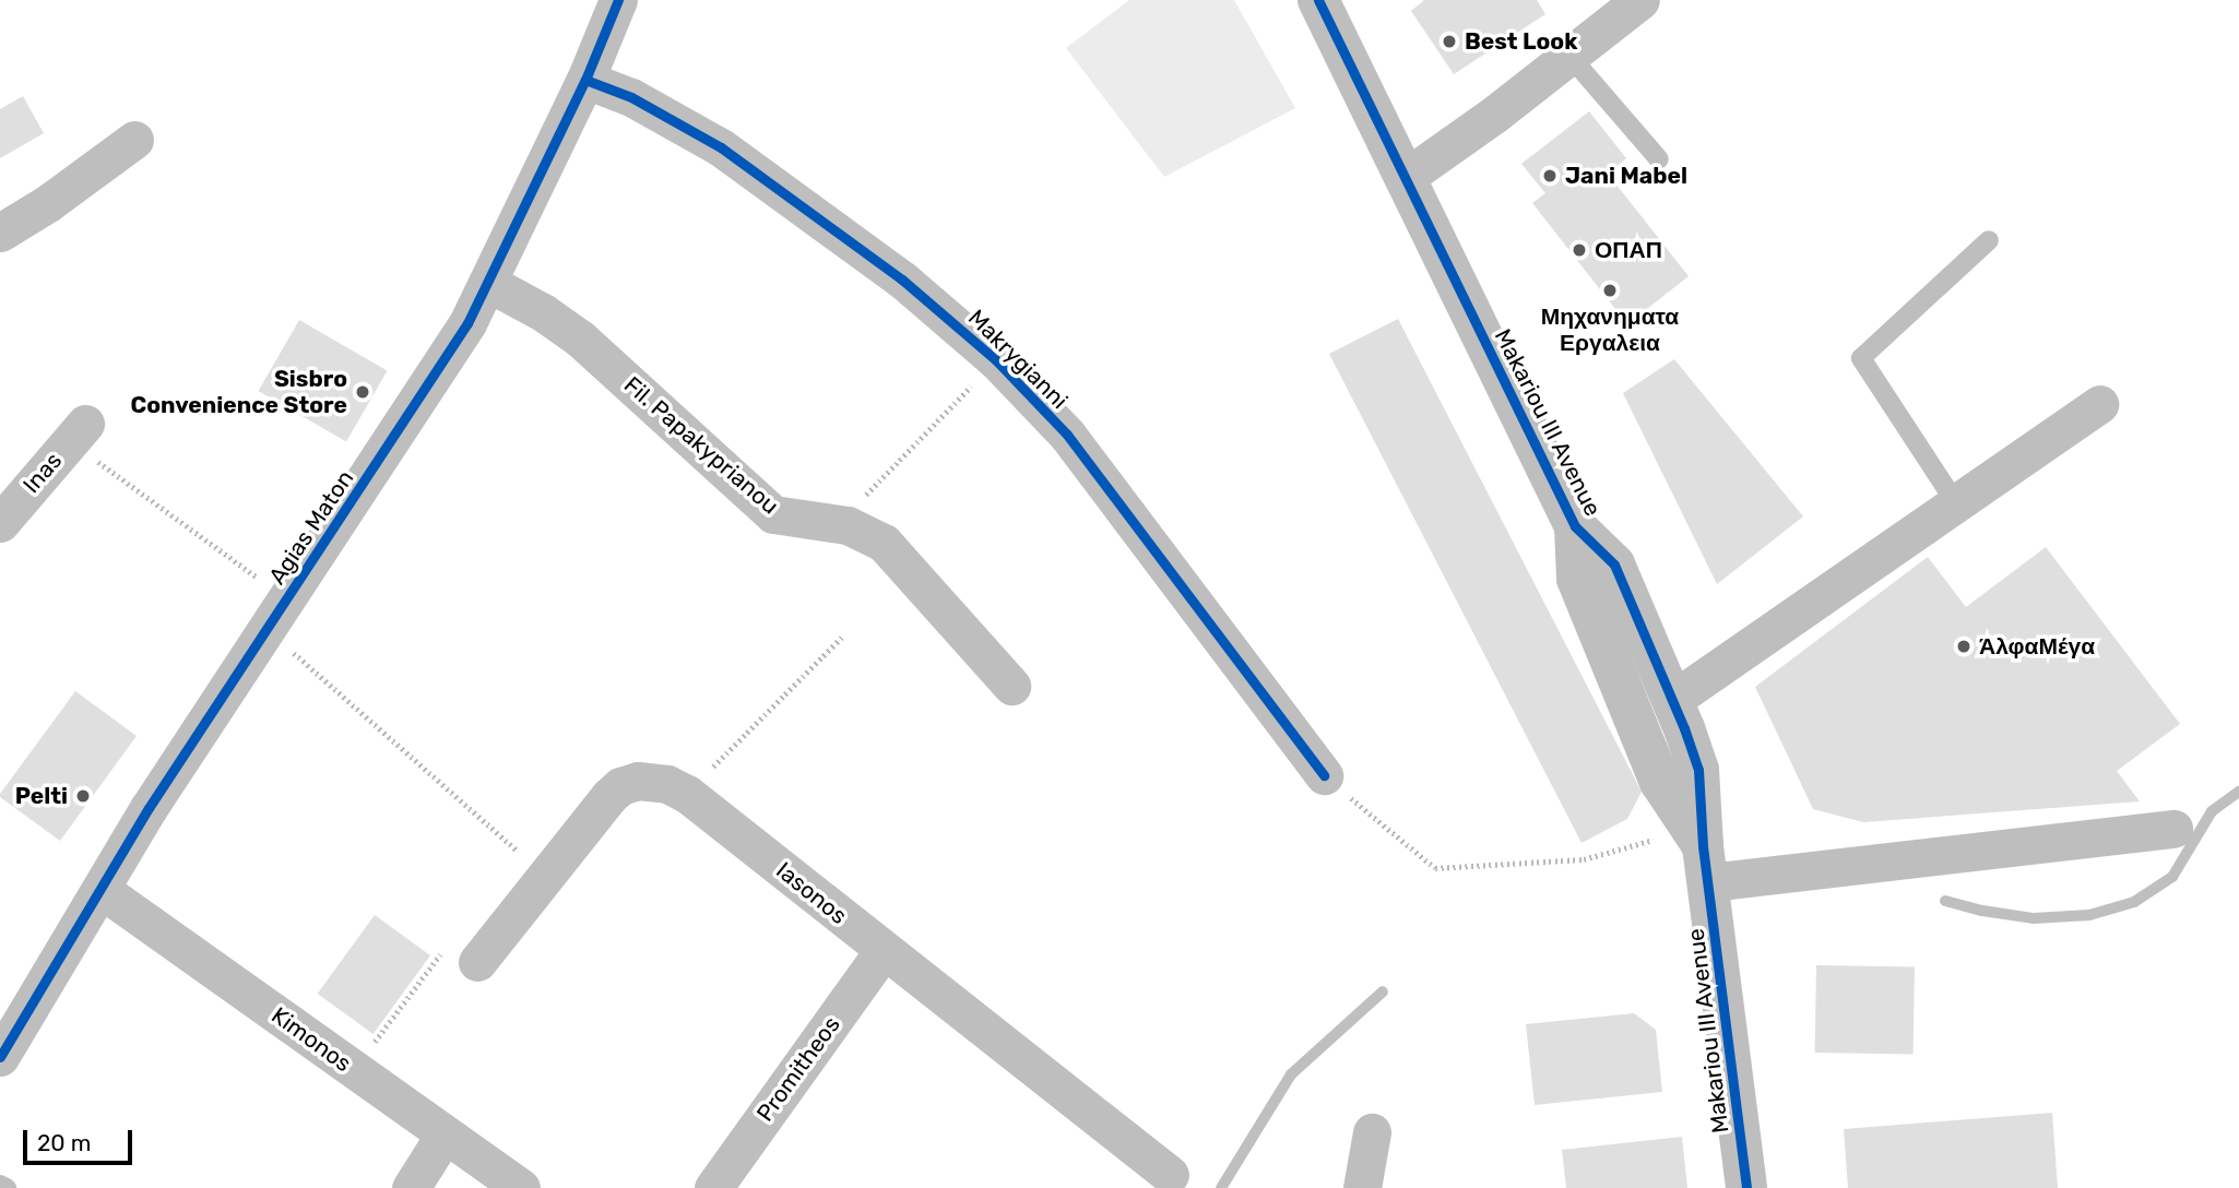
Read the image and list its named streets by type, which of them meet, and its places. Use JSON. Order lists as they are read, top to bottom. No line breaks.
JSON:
{"streets":{"street":["Makrygianni","Makariou III Avenue","Fil. Papakyprianou","Inas","Agias Maton","Iasonos","Kimonos","Promitheos"]},"crossings":[["Makrygianni","Agias Maton"],["Fil. Papakyprianou","Agias Maton"],["Agias Maton","Kimonos"],["Iasonos","Promitheos"]],"places":["Best Look","Jani Mabel","ΟΠΑΠ","Μηχανηματα Εργαλεια","Sisbro Convenience Store","ΆλφαΜέγα","Pelti"],"scale_bar":"20 m"}
